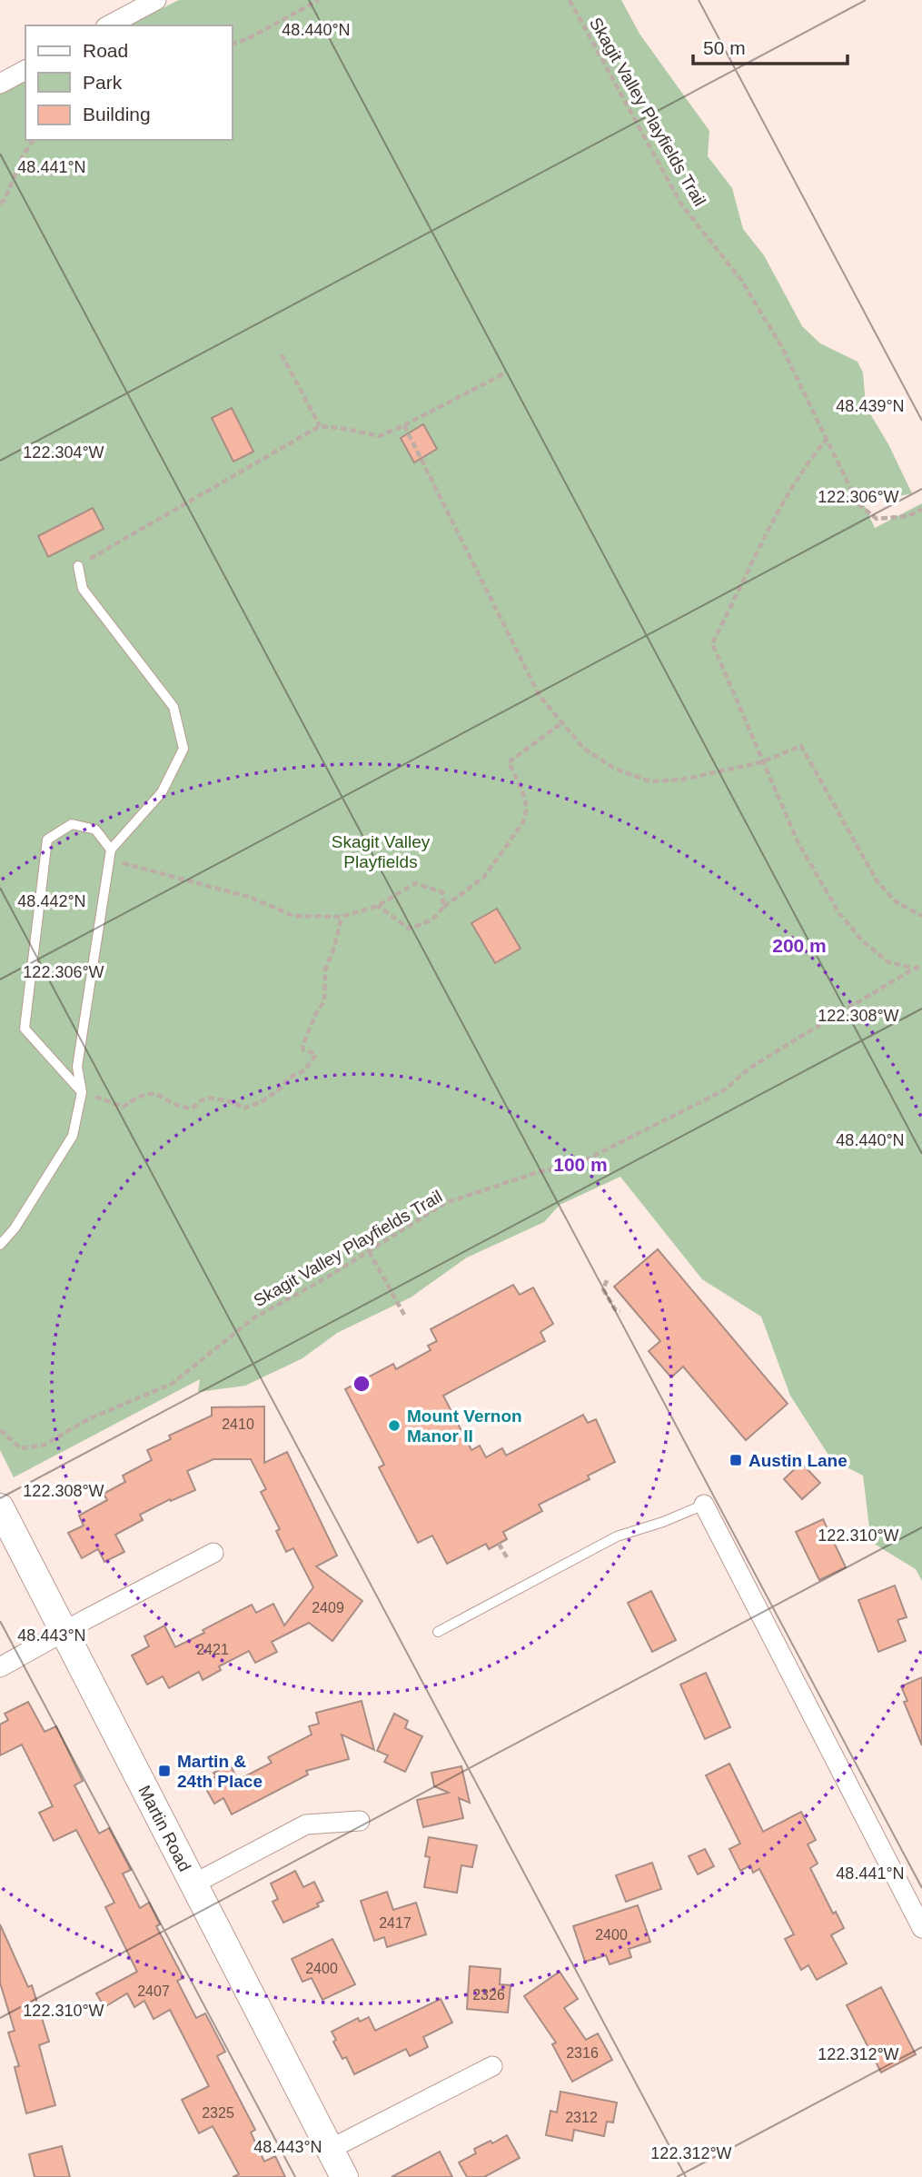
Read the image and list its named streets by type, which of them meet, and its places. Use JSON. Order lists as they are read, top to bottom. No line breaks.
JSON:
{"streets":{"street":["Martin Road"],"path":["Skagit Valley Playfields Trail"]},"parks":["Skagit Valley Playfields"],"places":{"other":["Mount Vernon Manor II"],"transit":["Austin Lane","Martin & 24th Place"]},"house_numbers":["2410","2409","2421","2417","2400","2400","2407","2326","2316","2325","2312"],"legend":["Road","Park","Building"],"scale_bar":"50 m","coordinates":["48.440°N","48.441°N","48.439°N","122.304°W","122.306°W","48.442°N","122.308°W","122.310°W","48.443°N","122.312°W"],"rings":["200 m","100 m"]}
